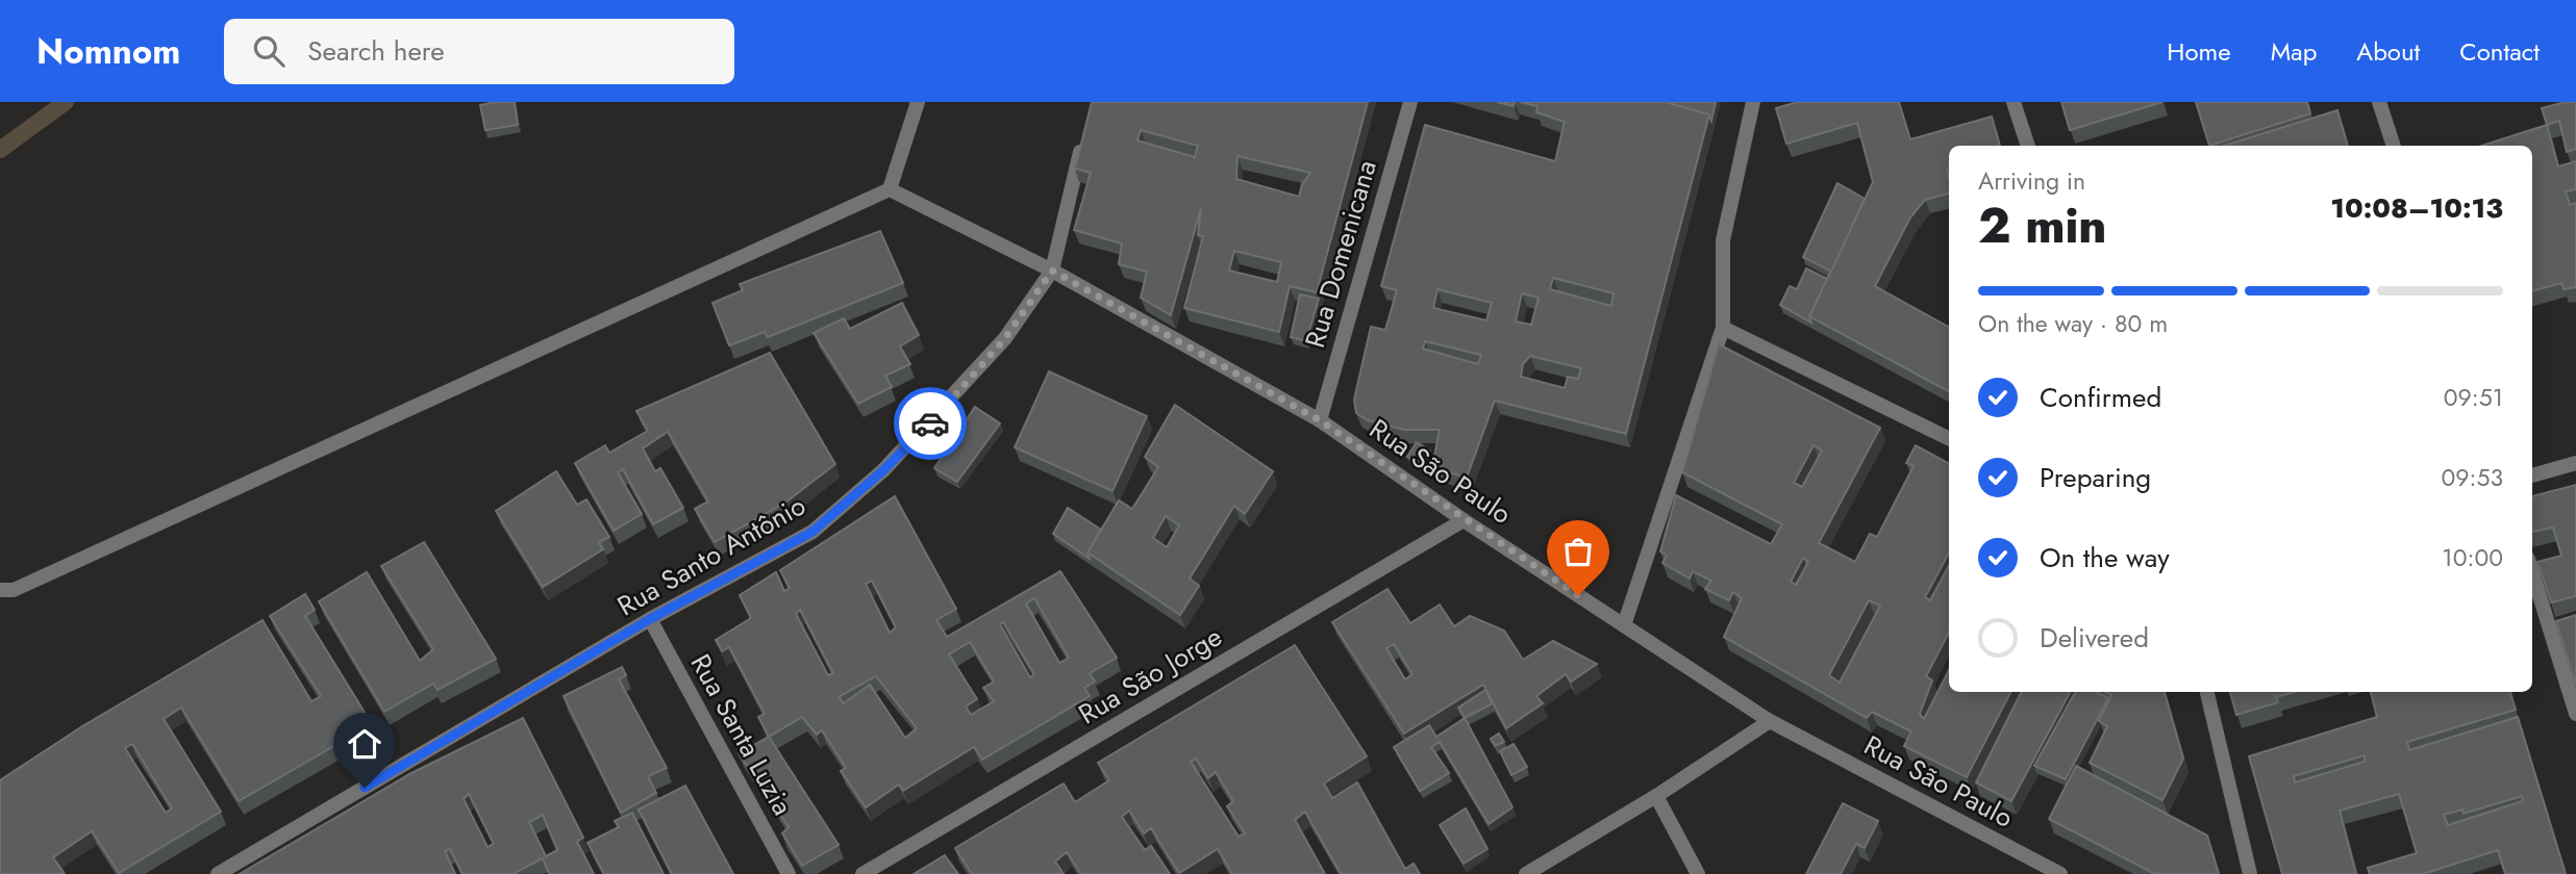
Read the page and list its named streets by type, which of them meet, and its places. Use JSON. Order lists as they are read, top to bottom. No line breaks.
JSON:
{"streets":{"street":["Rua Domenicana","Rua São Paulo","Rua Santo Antônio","Rua São Jorge","Rua Santa Luzia"]},"crossings":[["Rua Domenicana","Rua São Paulo"],["Rua São Paulo","Rua Santo Antônio"],["Rua São Paulo","Rua São Jorge"],["Rua Santo Antônio","Rua Santa Luzia"]],"page":{"header":"Nomnom","search":"Search here","nav":["Home","Map","About","Contact"],"heading":["2 min","Arriving in","10:08–10:13"],"bar":"On the way · 80 m","list":[["Confirmed","09:51"],["Preparing","09:53"],["On the way","10:00"],"Delivered"]}}
